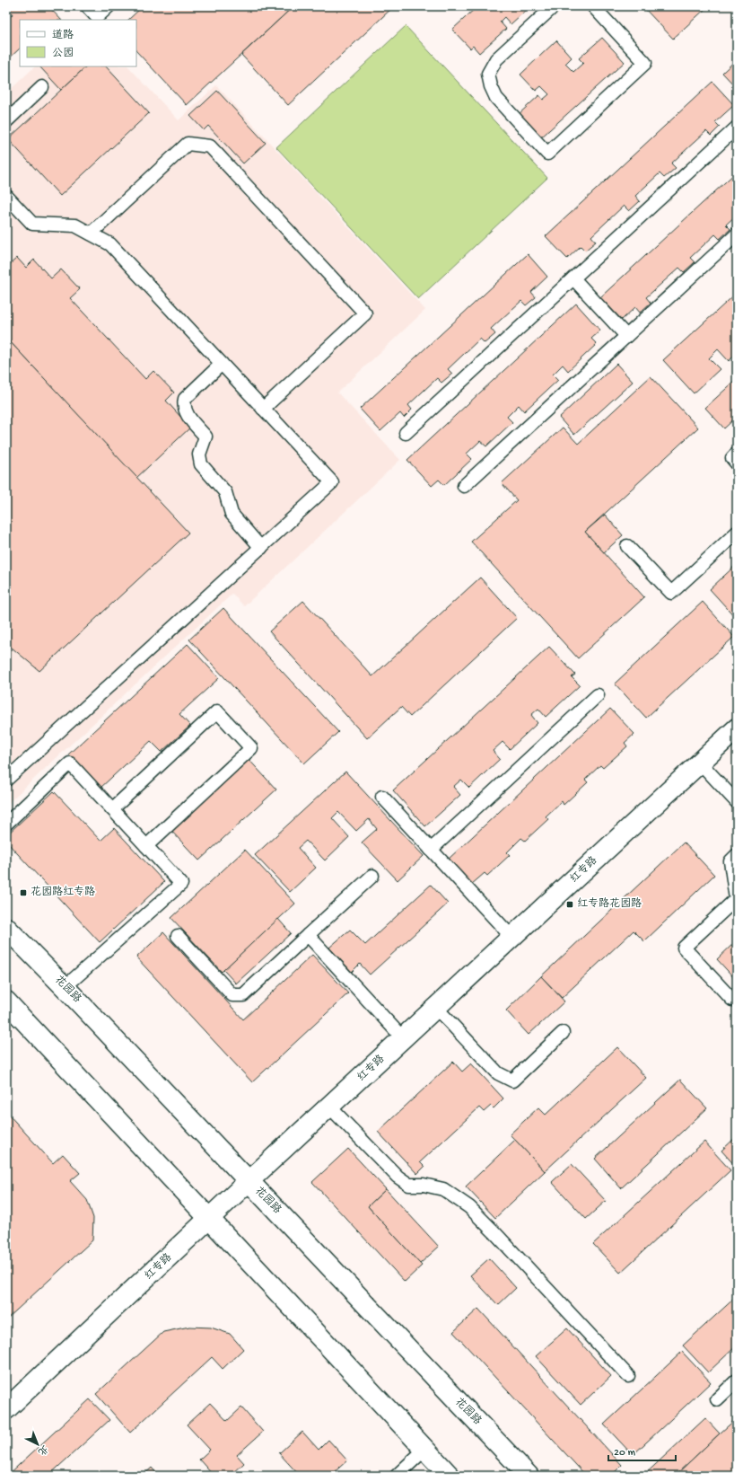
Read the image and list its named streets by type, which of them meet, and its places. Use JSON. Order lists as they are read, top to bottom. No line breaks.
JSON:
{"streets":{"main road":["红专路","花园路"]},"crossings":[["红专路","花园路"]],"places":{"transit":["花园路红专路","红专路花园路"]},"legend":["道路","公园"],"scale_bar":"20 m","north":"bottom right"}
